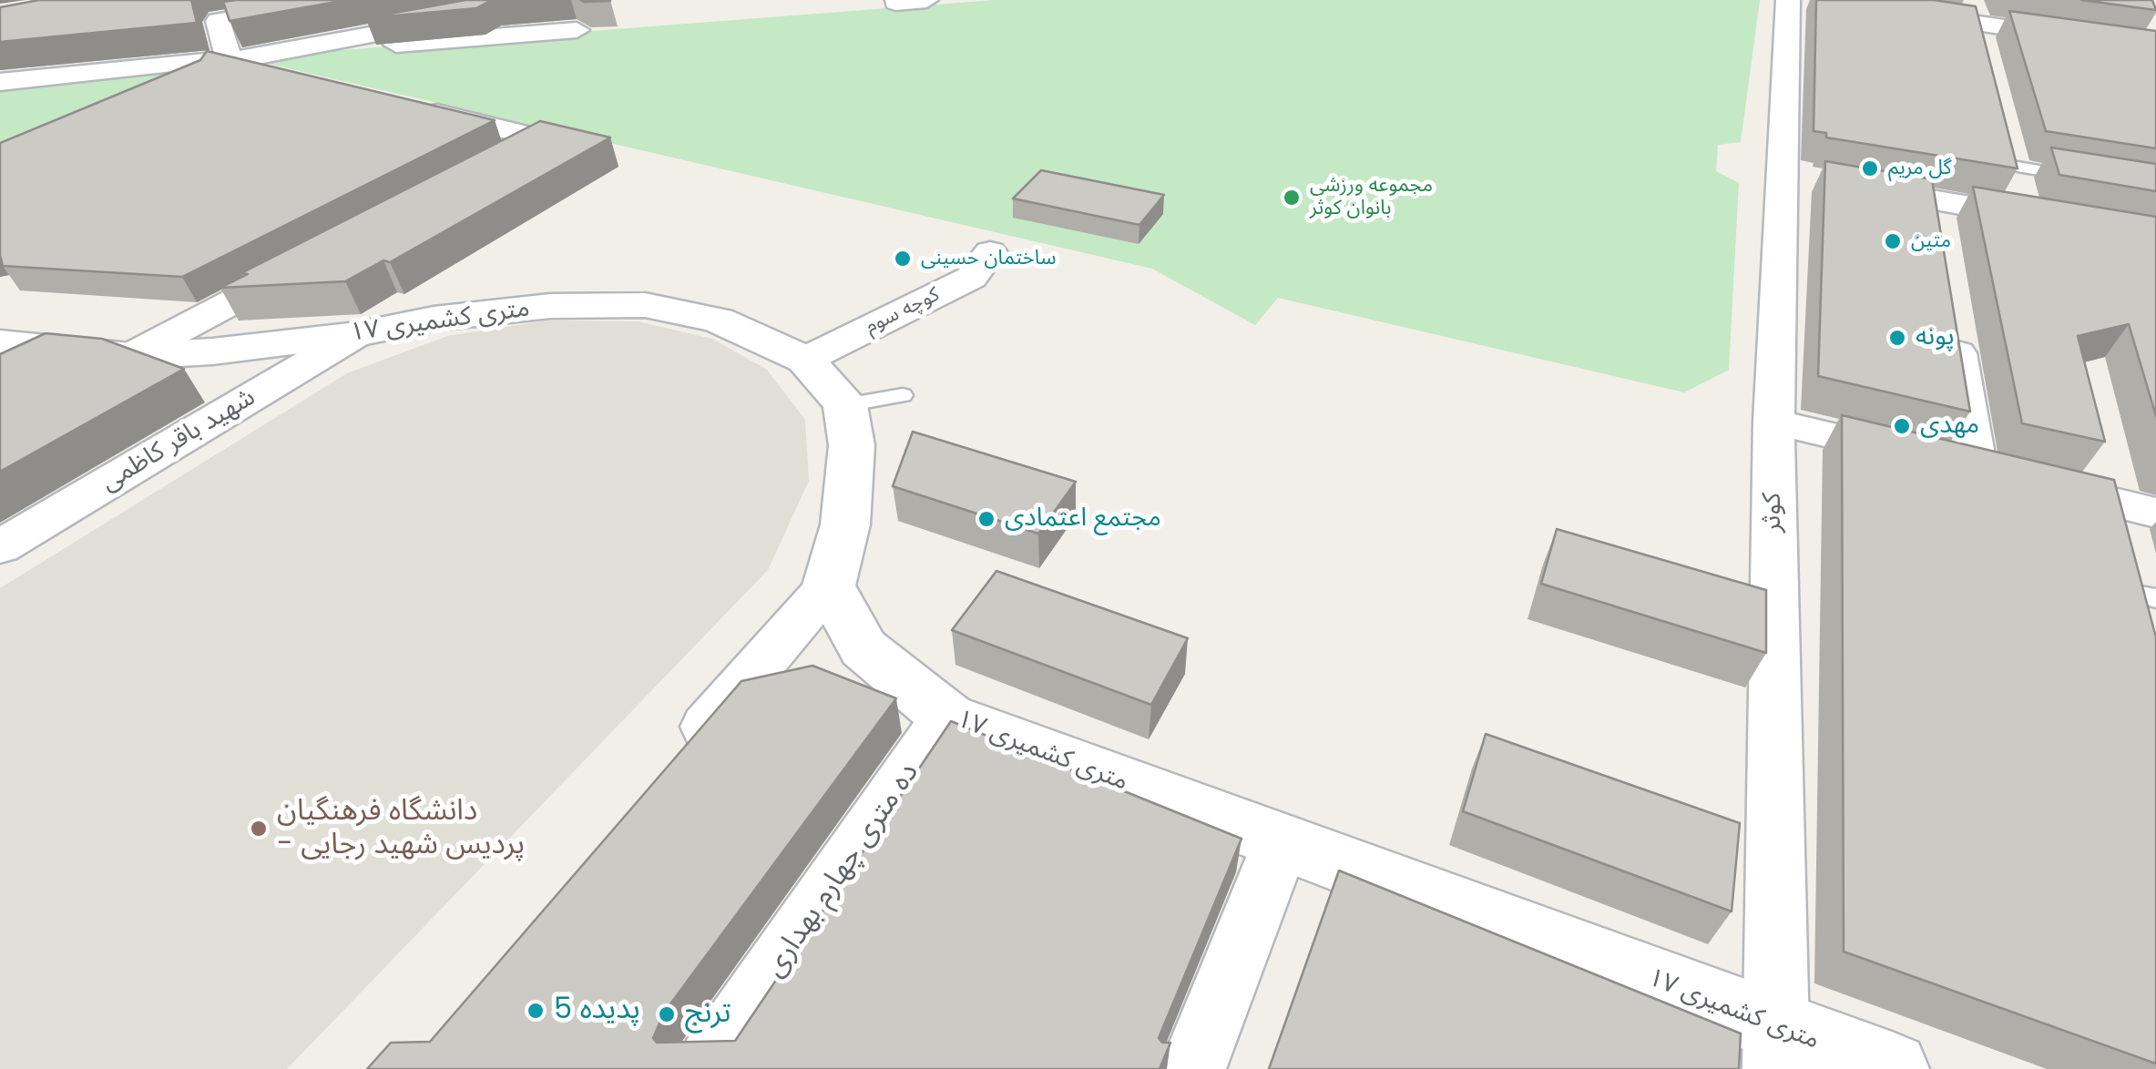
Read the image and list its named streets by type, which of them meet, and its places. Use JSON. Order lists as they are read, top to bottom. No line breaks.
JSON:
{"streets":{"street":["کوچه سوم","۱۷ متری کشمیری","شهید باقر کاظمی","کوثر","ده متری چهارم بهداری"]},"crossings":[["کوچه سوم","۱۷ متری کشمیری"],["۱۷ متری کشمیری","شهید باقر کاظمی"],["۱۷ متری کشمیری","کوثر"],["۱۷ متری کشمیری","ده متری چهارم بهداری"]],"places":["گل مریم","مجموعه ورزشی بانوان کوثر","متین","ساختمان حسینی","پونه","مهدی","مجتمع اعتمادی","دانشگاه فرهنگیان - پردیس شهید رجایی","پدیده 5","ترنج"]}
